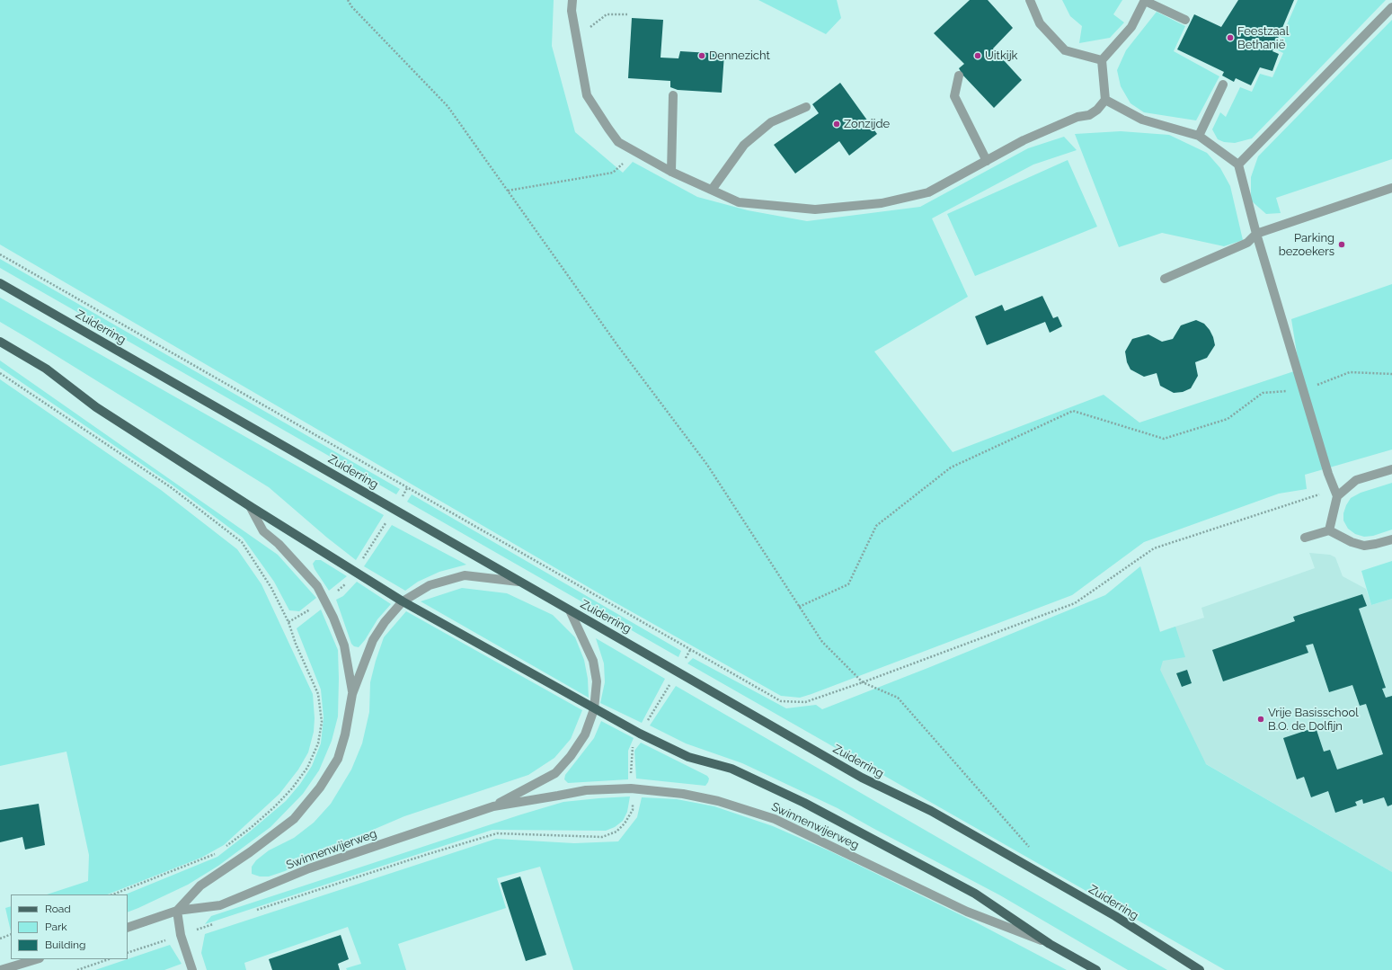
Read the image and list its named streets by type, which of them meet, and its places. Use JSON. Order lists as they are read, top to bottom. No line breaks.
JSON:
{"streets":{"main road":["Zuiderring"],"street":["Swinnenwijerweg"]},"crossings":[["Zuiderring","Swinnenwijerweg"]],"places":["Feestzaal Bethanië","Dennezicht","Uitkijk","Zonzijde","Parking bezoekers","Vrije Basisschool B.O. de Dolfijn"],"legend":["Road","Park","Building"]}
